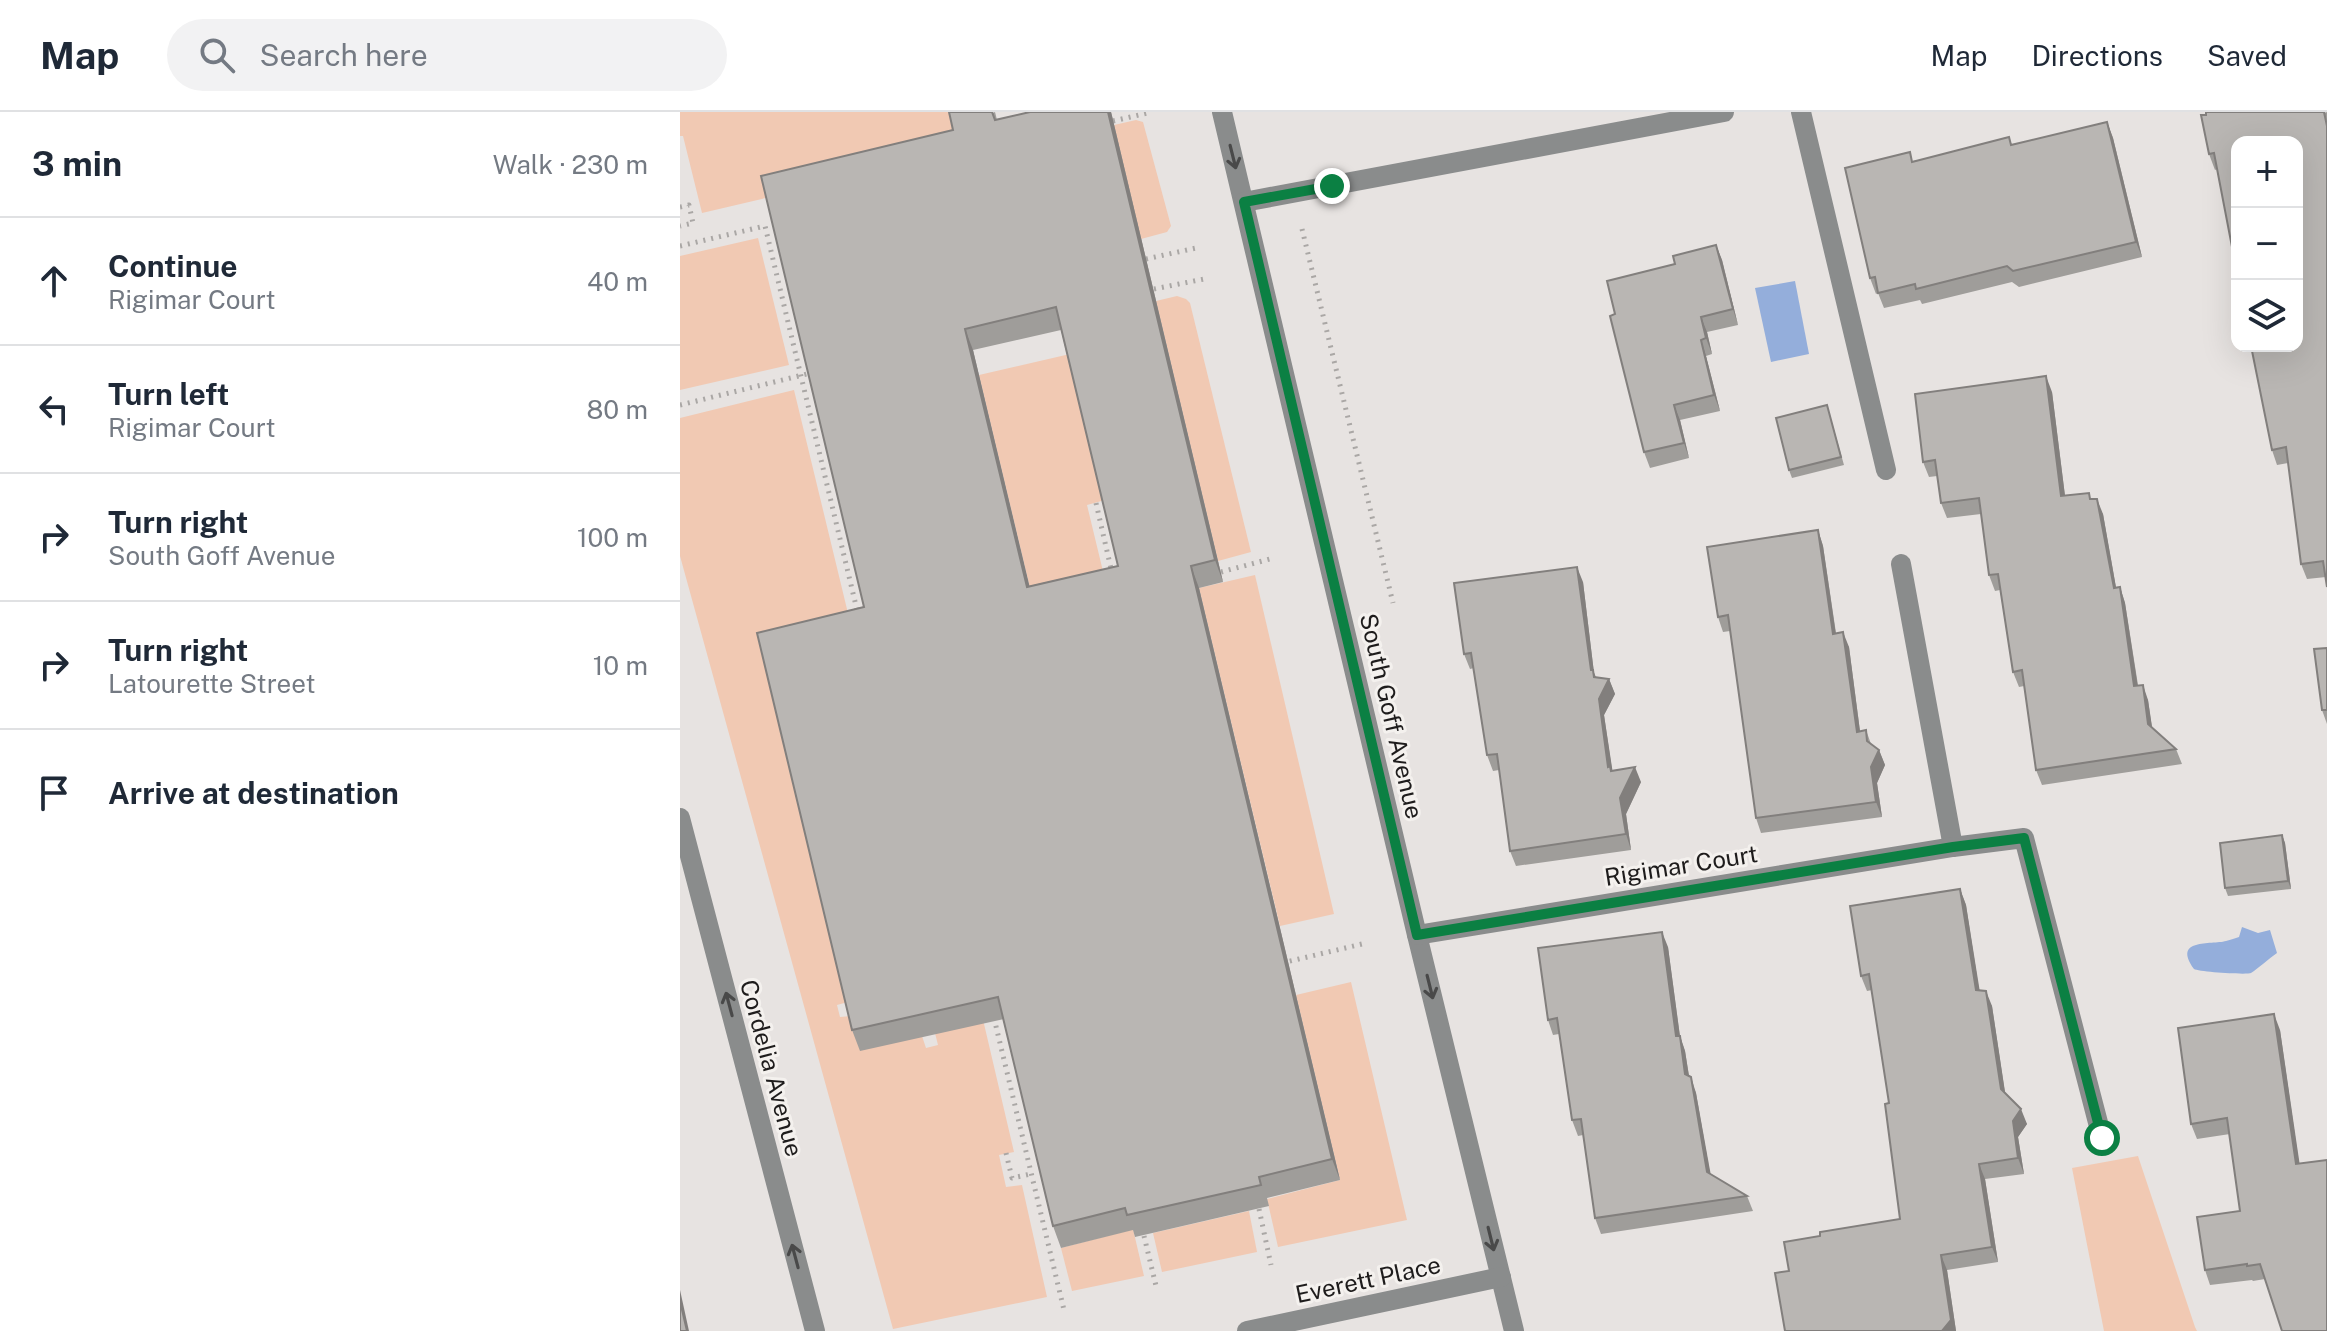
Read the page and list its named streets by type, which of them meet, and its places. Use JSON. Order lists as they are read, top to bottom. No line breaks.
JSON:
{"streets":{"street":["South Goff Avenue","Rigimar Court","Cordelia Avenue","Everett Place"]},"crossings":[["South Goff Avenue","Rigimar Court"],["South Goff Avenue","Everett Place"]],"one_way":["South Goff Avenue","Cordelia Avenue"],"page":{"header":"Map","search":"Search here","nav":["Map","Directions","Saved"],"heading":["3 min","Walk · 230 m"],"map_buttons":["+","−"],"list":[["Continue","Rigimar Court","40 m"],["Turn left","Rigimar Court","80 m"],["Turn right","South Goff Avenue","100 m"],["Turn right","Latourette Street","10 m"],"Arrive at destination"]}}
